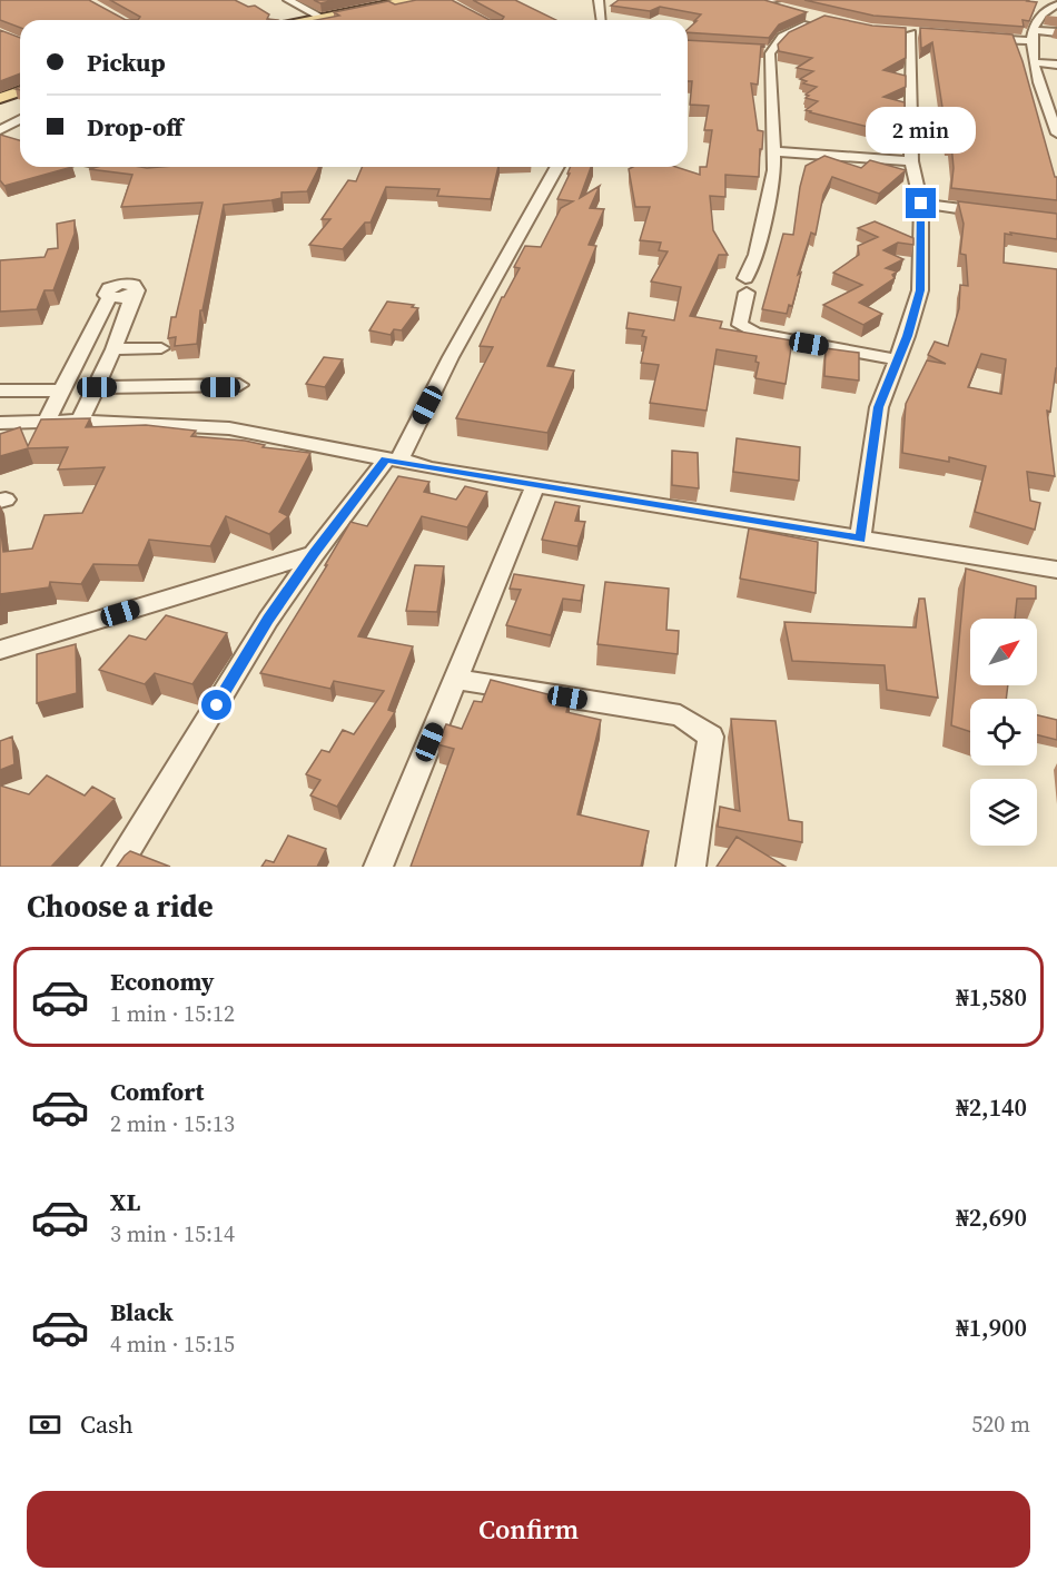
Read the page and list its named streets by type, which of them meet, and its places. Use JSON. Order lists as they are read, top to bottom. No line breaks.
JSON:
{"north":"top right","page":{"banner":["Pickup","Drop-off"],"bubble":"2 min","heading":"Choose a ride","list":[{"name":"Economy","note":"1 min · 15:12","value":"₦1,580"},{"name":"Comfort","note":"2 min · 15:13","value":"₦2,140"},{"name":"XL","note":"3 min · 15:14","value":"₦2,690"},{"name":"Black","note":"4 min · 15:15","value":"₦1,900"}],"pay":["Cash","520 m"],"buttons":"Confirm"}}
